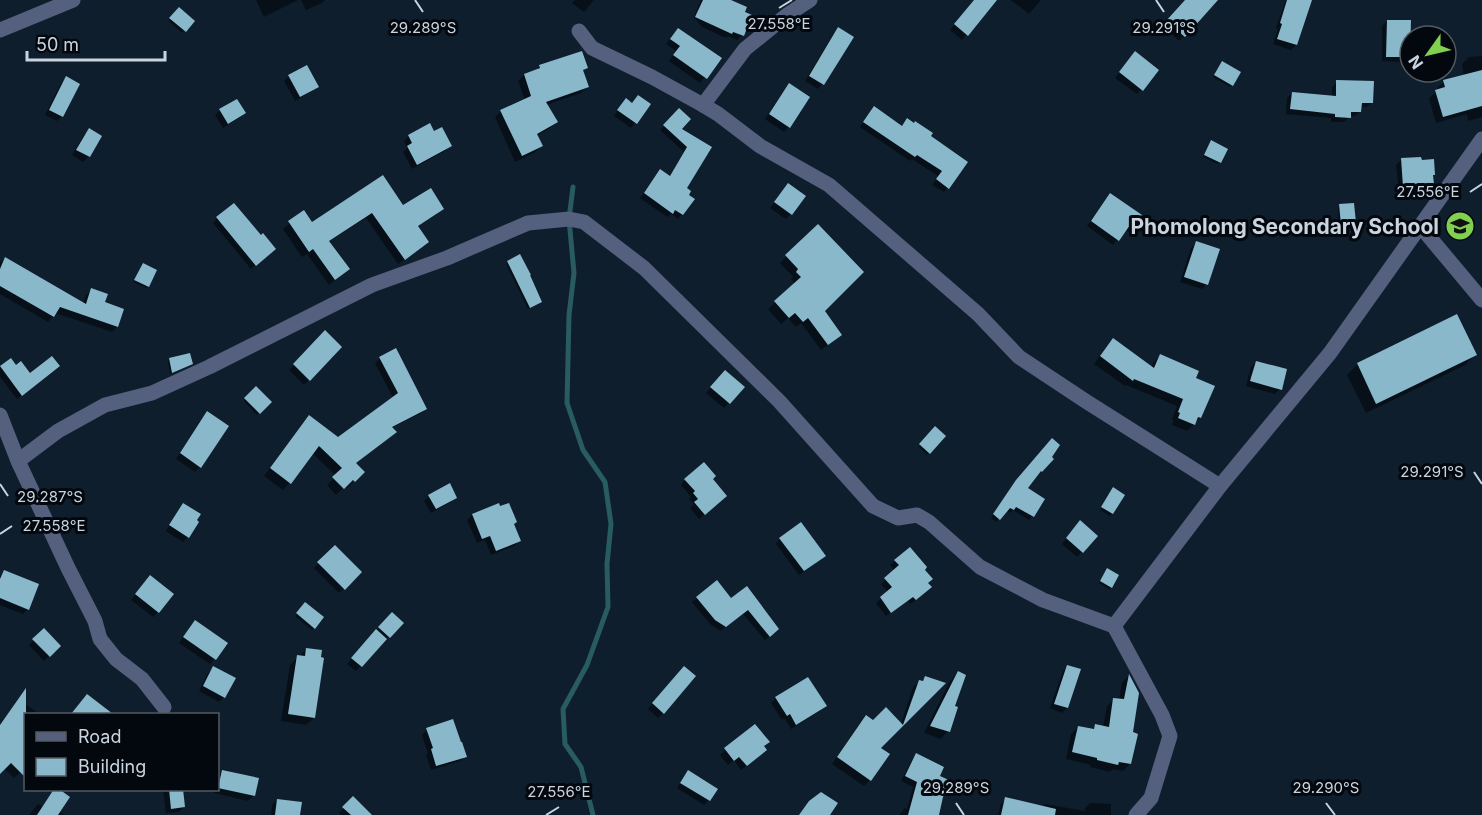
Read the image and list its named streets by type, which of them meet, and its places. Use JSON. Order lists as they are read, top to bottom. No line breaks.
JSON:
{"places":{"school or university":["Phomolong Secondary School"]},"legend":["Road","Building"],"scale_bar":"50 m","north":"bottom left","coordinates":["27.558°E","29.289°S","29.291°S","27.556°E","29.287°S","29.290°S"]}
